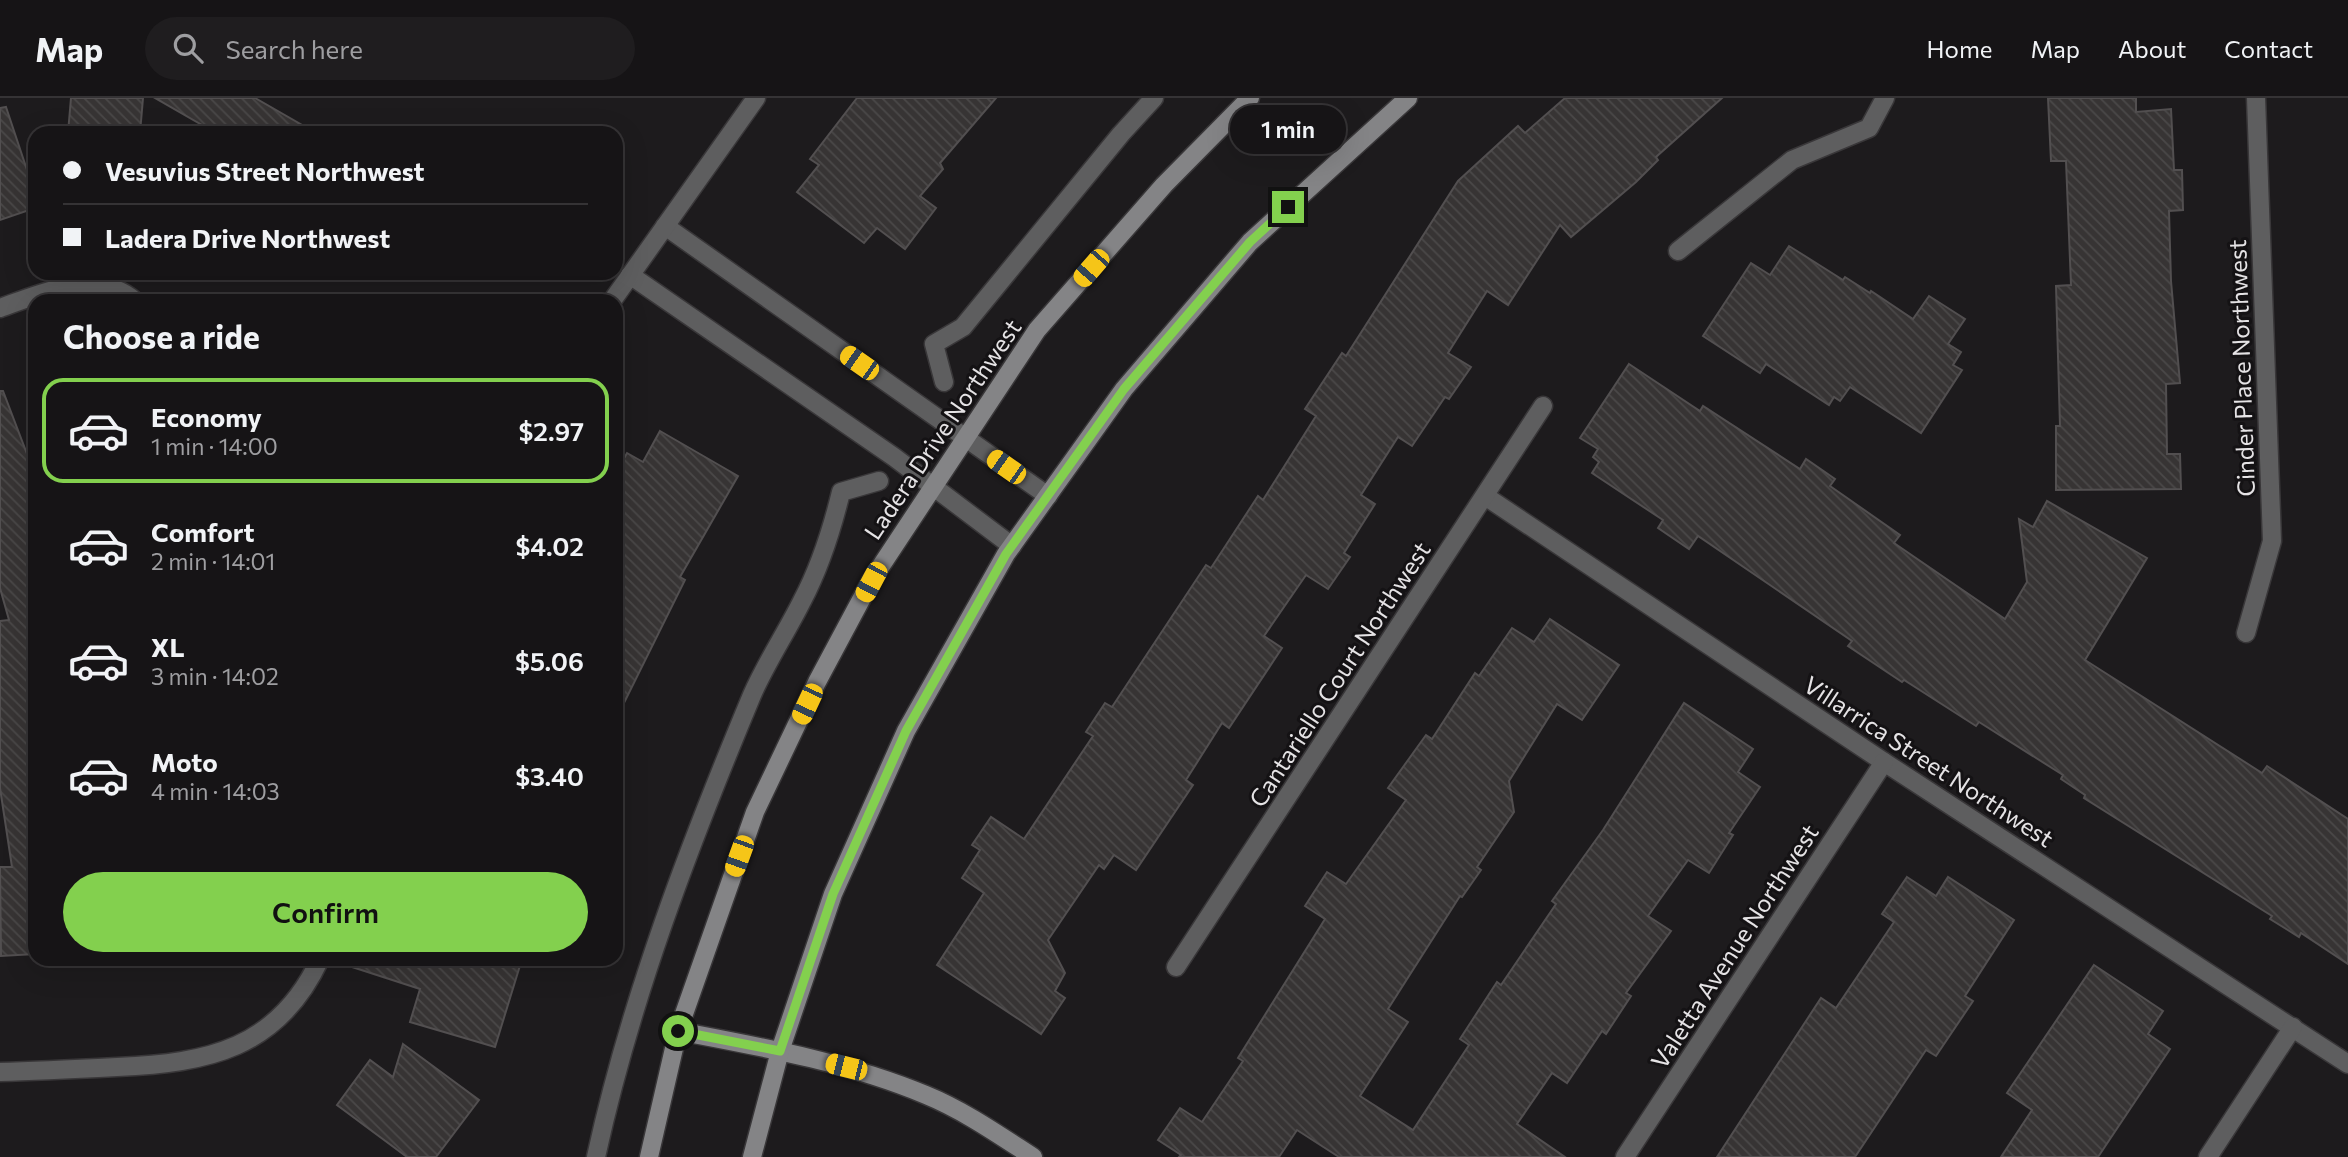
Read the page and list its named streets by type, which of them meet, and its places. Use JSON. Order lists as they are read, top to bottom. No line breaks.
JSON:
{"streets":{"main road":["Ladera Drive Northwest"],"street":["Cinder Place Northwest","Cantariello Court Northwest","Villarrica Street Northwest","Valetta Avenue Northwest"]},"crossings":[["Cantariello Court Northwest","Villarrica Street Northwest"],["Villarrica Street Northwest","Valetta Avenue Northwest"]],"page":{"header":"Map","search":"Search here","nav":["Home","Map","About","Contact"],"bubble":"1 min","banner":["Vesuvius Street Northwest","Ladera Drive Northwest"],"heading":"Choose a ride","list":[{"name":"Economy","note":"1 min · 14:00","value":"$2.97"},{"name":"Comfort","note":"2 min · 14:01","value":"$4.02"},{"name":"XL","note":"3 min · 14:02","value":"$5.06"},{"name":"Moto","note":"4 min · 14:03","value":"$3.40"}],"buttons":"Confirm"}}
